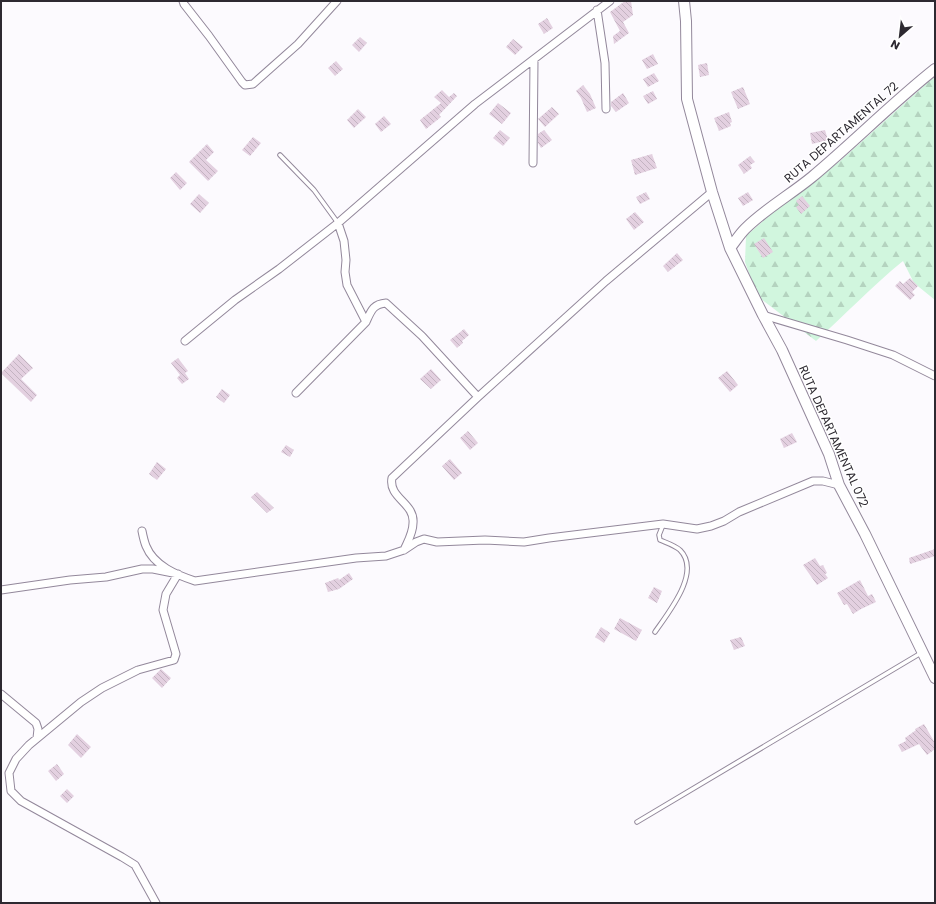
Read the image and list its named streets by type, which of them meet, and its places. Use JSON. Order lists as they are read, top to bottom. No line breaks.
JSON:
{"streets":{"main road":["RUTA DEPARTAMENTAL 72","RUTA DEPARTAMENTAL 072"]},"crossings":[["RUTA DEPARTAMENTAL 72","RUTA DEPARTAMENTAL 072"]],"north":"bottom left"}
